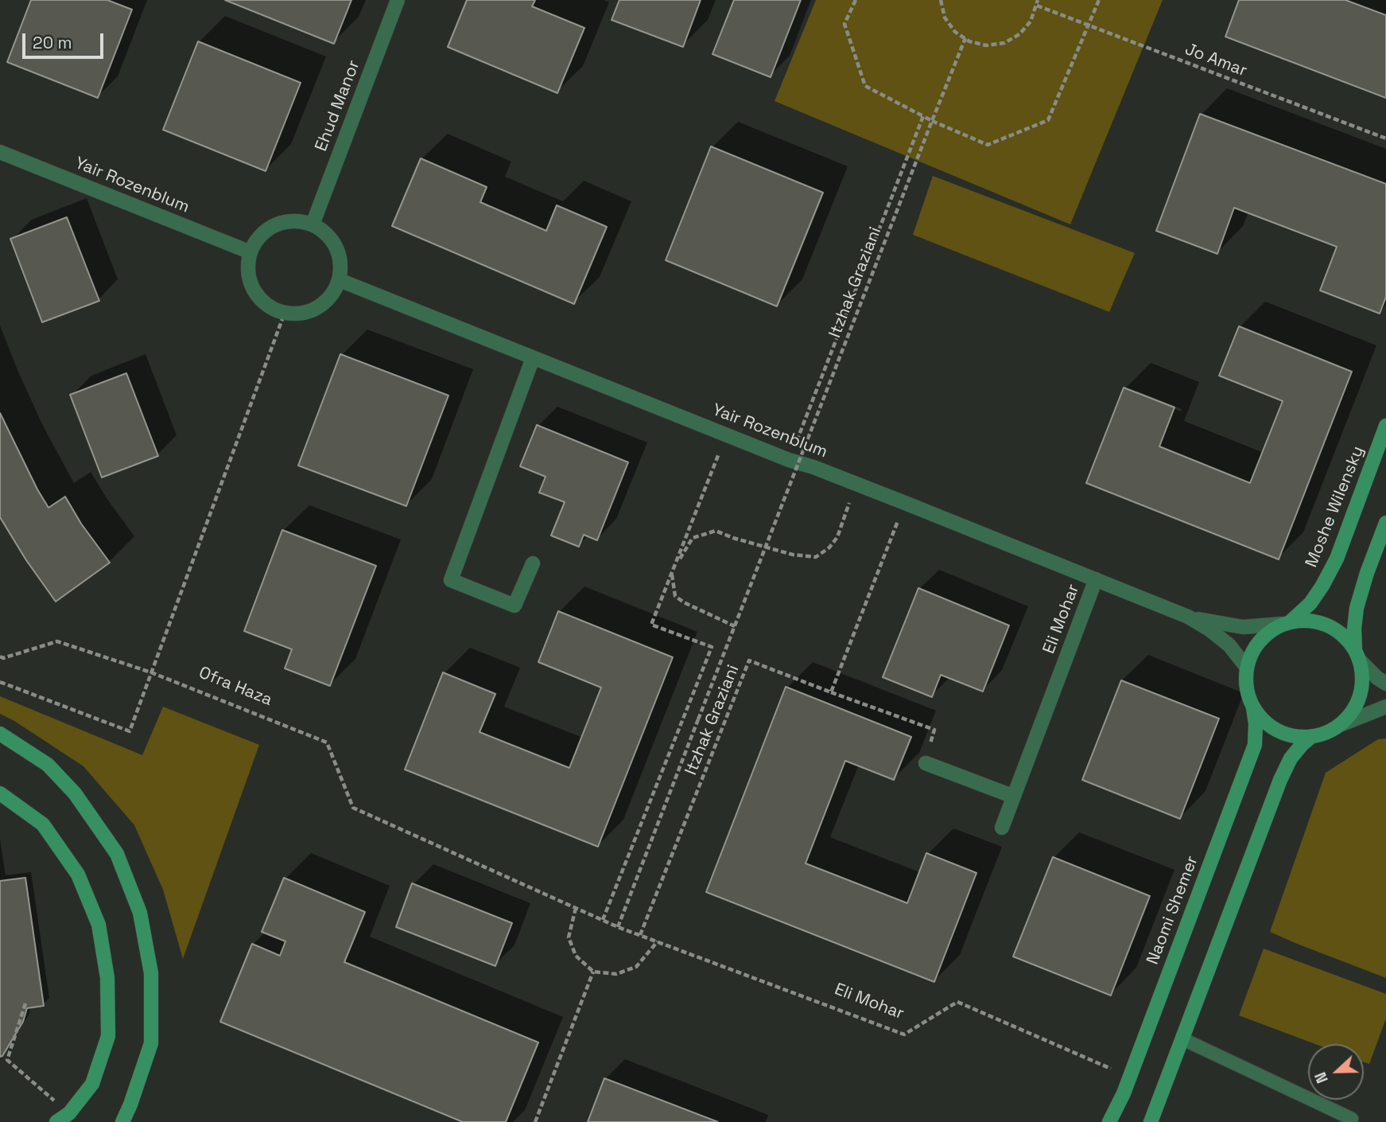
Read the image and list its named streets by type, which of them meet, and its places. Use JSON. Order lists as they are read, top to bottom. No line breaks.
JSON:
{"streets":{"street":["Ehud Manor","Yair Rozenblum","Moshe Wilensky","Eli Mohar","Naomi Shemer"],"path":["Jo Amar","Itzhak Graziani","Ofra Haza"]},"crossings":[["Ehud Manor","Yair Rozenblum"],["Yair Rozenblum","Itzhak Graziani"],["Yair Rozenblum","Eli Mohar"],["Itzhak Graziani","Eli Mohar"],["Itzhak Graziani","Ofra Haza"],["Moshe Wilensky","Naomi Shemer"],["Eli Mohar","Ofra Haza"],["Eli Mohar","Naomi Shemer"]],"scale_bar":"20 m","north":"left"}
